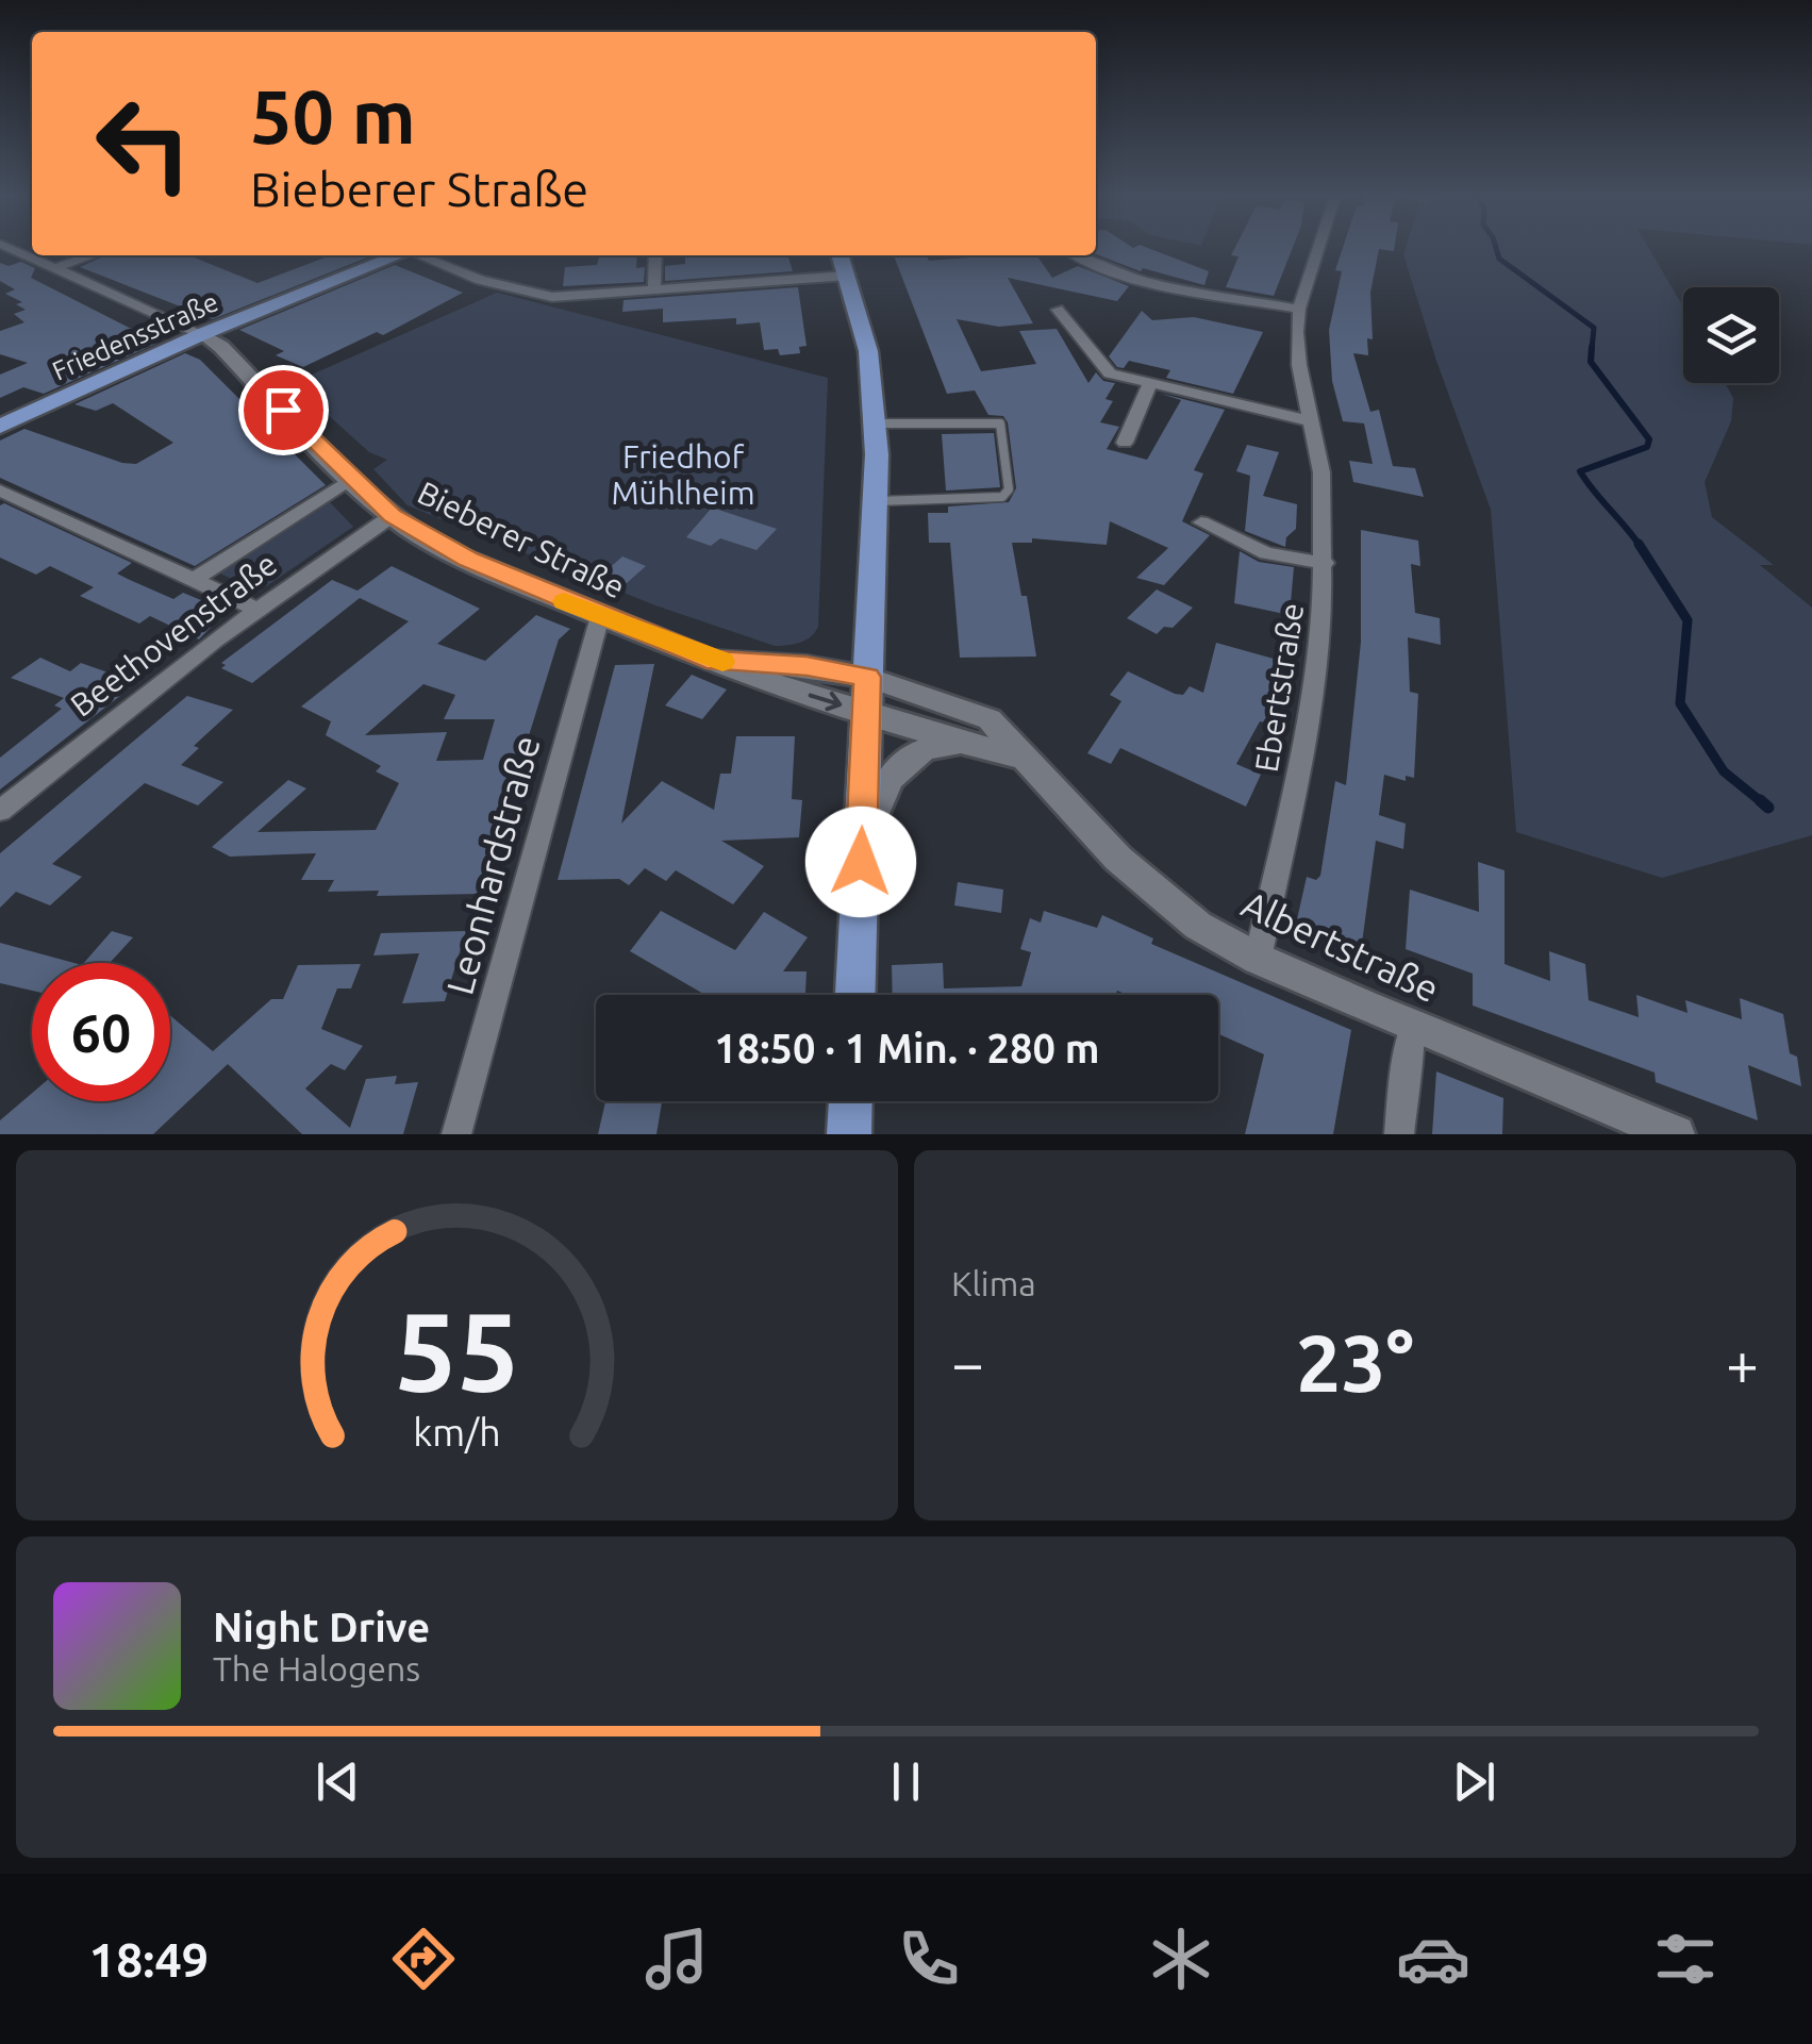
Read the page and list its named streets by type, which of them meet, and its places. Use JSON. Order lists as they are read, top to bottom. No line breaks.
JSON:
{"streets":{"main road":["Friedensstraße"],"street":["Bieberer Straße","Beethovenstraße","Ebertstraße","Leonhardstraße","Albertstraße"]},"crossings":[["Friedensstraße","Bieberer Straße"],["Bieberer Straße","Beethovenstraße"],["Bieberer Straße","Leonhardstraße"],["Bieberer Straße","Albertstraße"],["Ebertstraße","Albertstraße"]],"parks":["Friedhof Mühlheim"],"page":{"turn":["50 m","Bieberer Straße"],"limit":"60","trip":"18:50 · 1 Min. · 280 m","tile":"Klima","heat":["−","23°","+"],"song":["Night Drive","The Halogens"],"tabs":"18:49","gauge":["55","km/h"]}}
